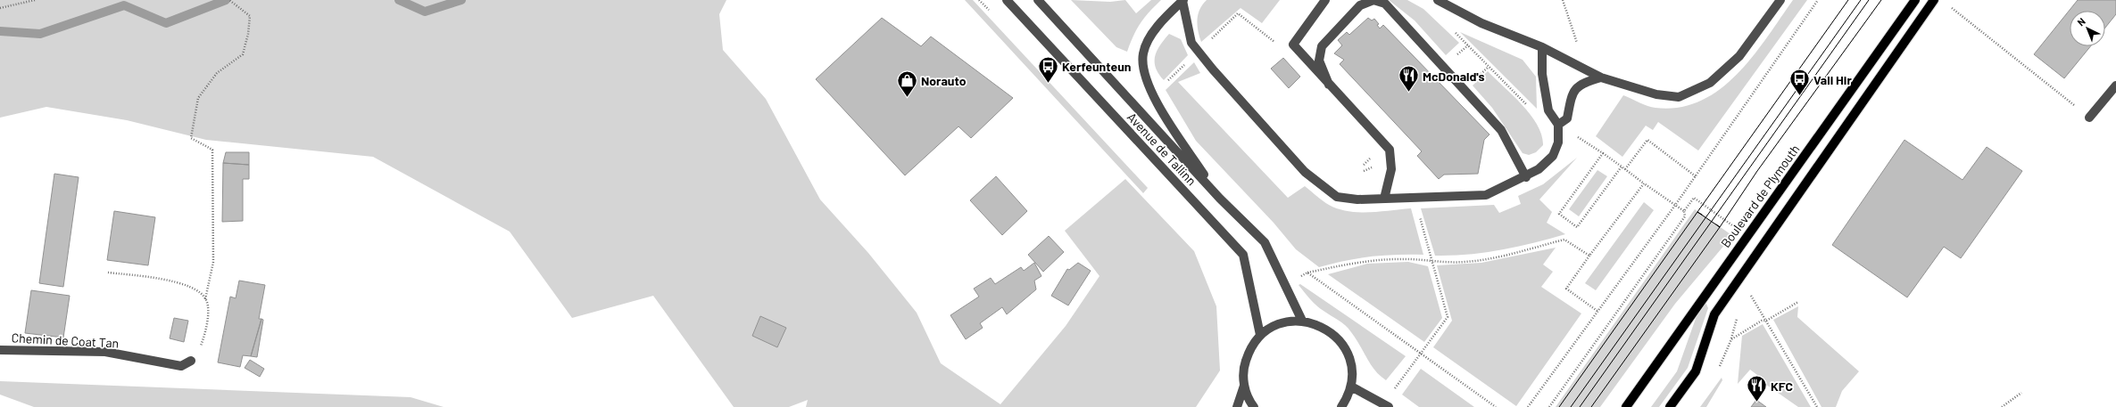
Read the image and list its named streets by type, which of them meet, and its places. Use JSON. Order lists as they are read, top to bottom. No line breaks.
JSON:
{"streets":{"main road":["Boulevard de Plymouth"],"street":["Avenue de Tallinn","Chemin de Coat Tan"]},"places":{"bus stop":["Kerfeunteun","Vali Hir"],"restaurant":["McDonald's","KFC"],"shop":["Norauto"]},"north":"top left"}
